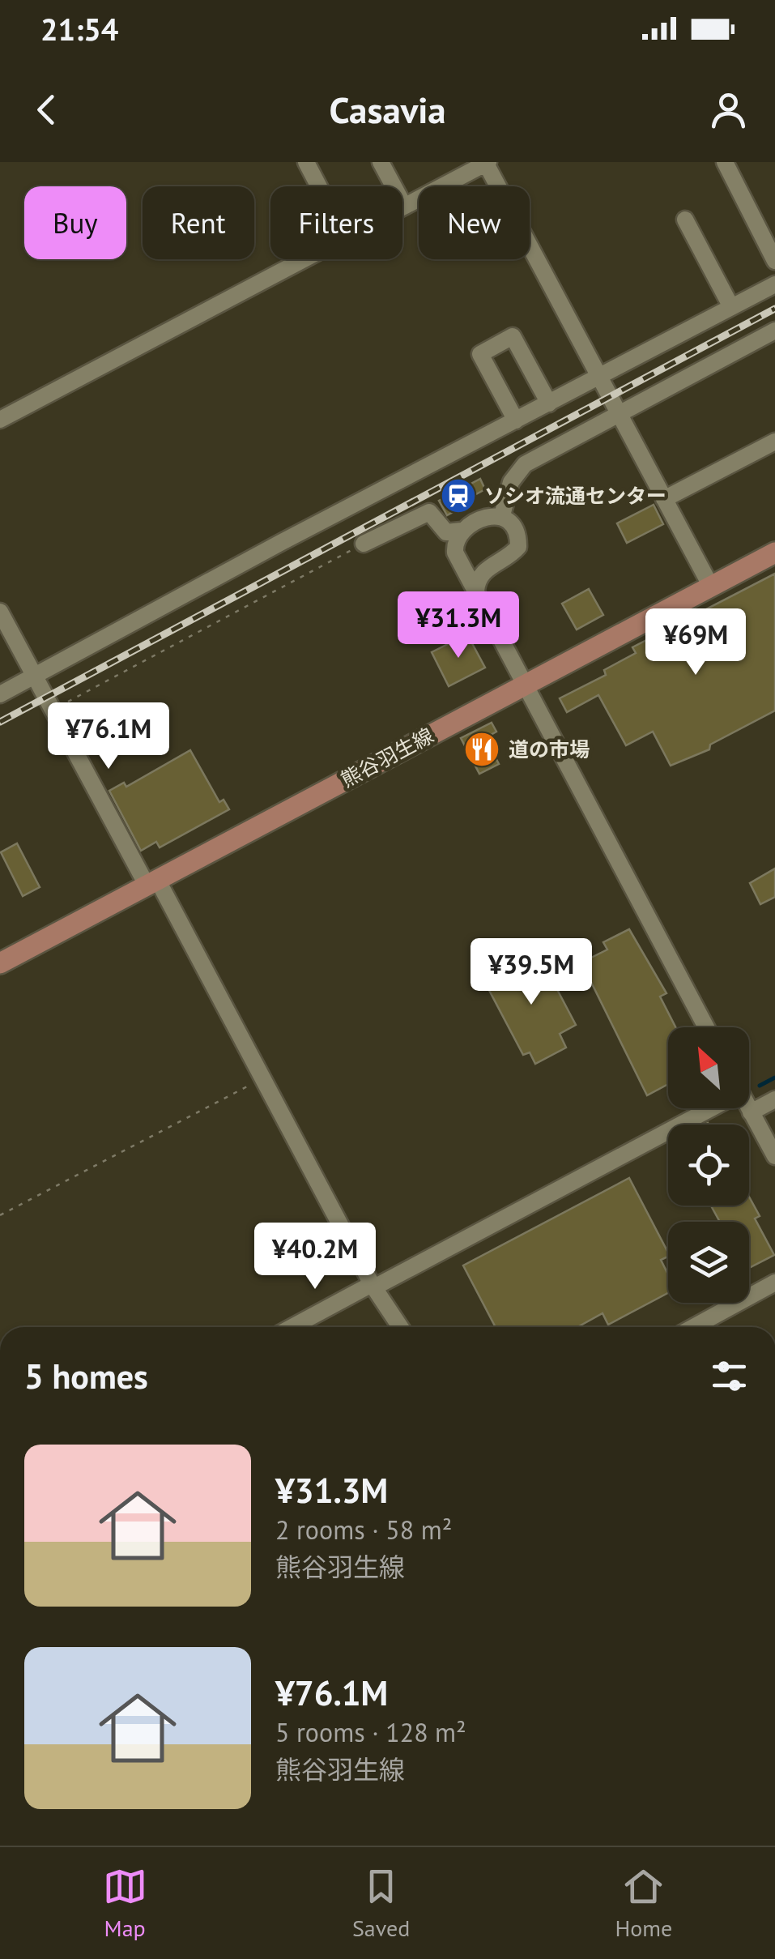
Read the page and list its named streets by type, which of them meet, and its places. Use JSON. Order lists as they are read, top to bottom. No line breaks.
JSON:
{"streets":{"main road":["熊谷羽生線"]},"places":{"station":["ソシオ流通センター"],"restaurant":["道の市場"]},"north":"top left","page":{"status":"21:54","header":"Casavia","chip":["Buy","Rent","Filters","New"],"price":["¥31.3M","¥69M","¥76.1M","¥39.5M","¥40.2M"],"heading":"5 homes","list":[{"name":"¥31.3M","note":"2 rooms · 58 m² · 熊谷羽生線"},{"name":"¥76.1M","note":"5 rooms · 128 m² · 熊谷羽生線"}],"tabs":["Map","Saved","Home"]}}
